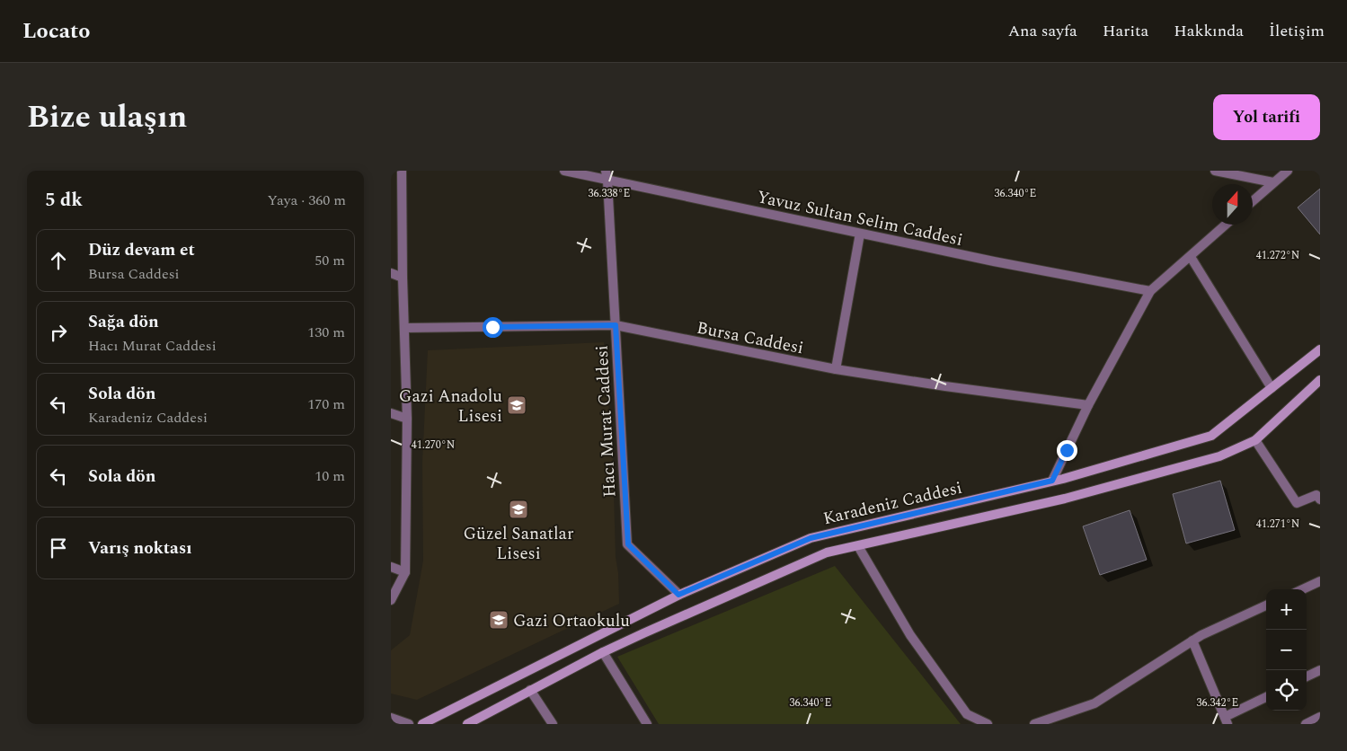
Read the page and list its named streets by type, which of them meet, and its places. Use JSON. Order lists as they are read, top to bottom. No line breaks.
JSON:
{"streets":{"main road":["Karadeniz Caddesi"],"street":["Yavuz Sultan Selim Caddesi","Bursa Caddesi","Hacı Murat Caddesi"]},"crossings":[["Yavuz Sultan Selim Caddesi","Hacı Murat Caddesi"],["Bursa Caddesi","Hacı Murat Caddesi"],["Hacı Murat Caddesi","Karadeniz Caddesi"]],"places":{"school or university":["Gazi Anadolu Lisesi","Güzel Sanatlar Lisesi","Gazi Ortaokulu"]},"north":"top","page":{"header":"Locato","nav":["Ana sayfa","Harita","Hakkında","İletişim"],"title":"Bize ulaşın","buttons":"Yol tarifi","heading":["5 dk","Yaya · 360 m"],"list":[["Düz devam et","Bursa Caddesi","50 m"],["Sağa dön","Hacı Murat Caddesi","130 m"],["Sola dön","Karadeniz Caddesi","170 m"],["Sola dön","10 m"],"Varış noktası"],"map_buttons":["+","−"]},"coordinates":["36.338°E","36.340°E","41.272°N","41.270°N","41.271°N","36.342°E"]}
